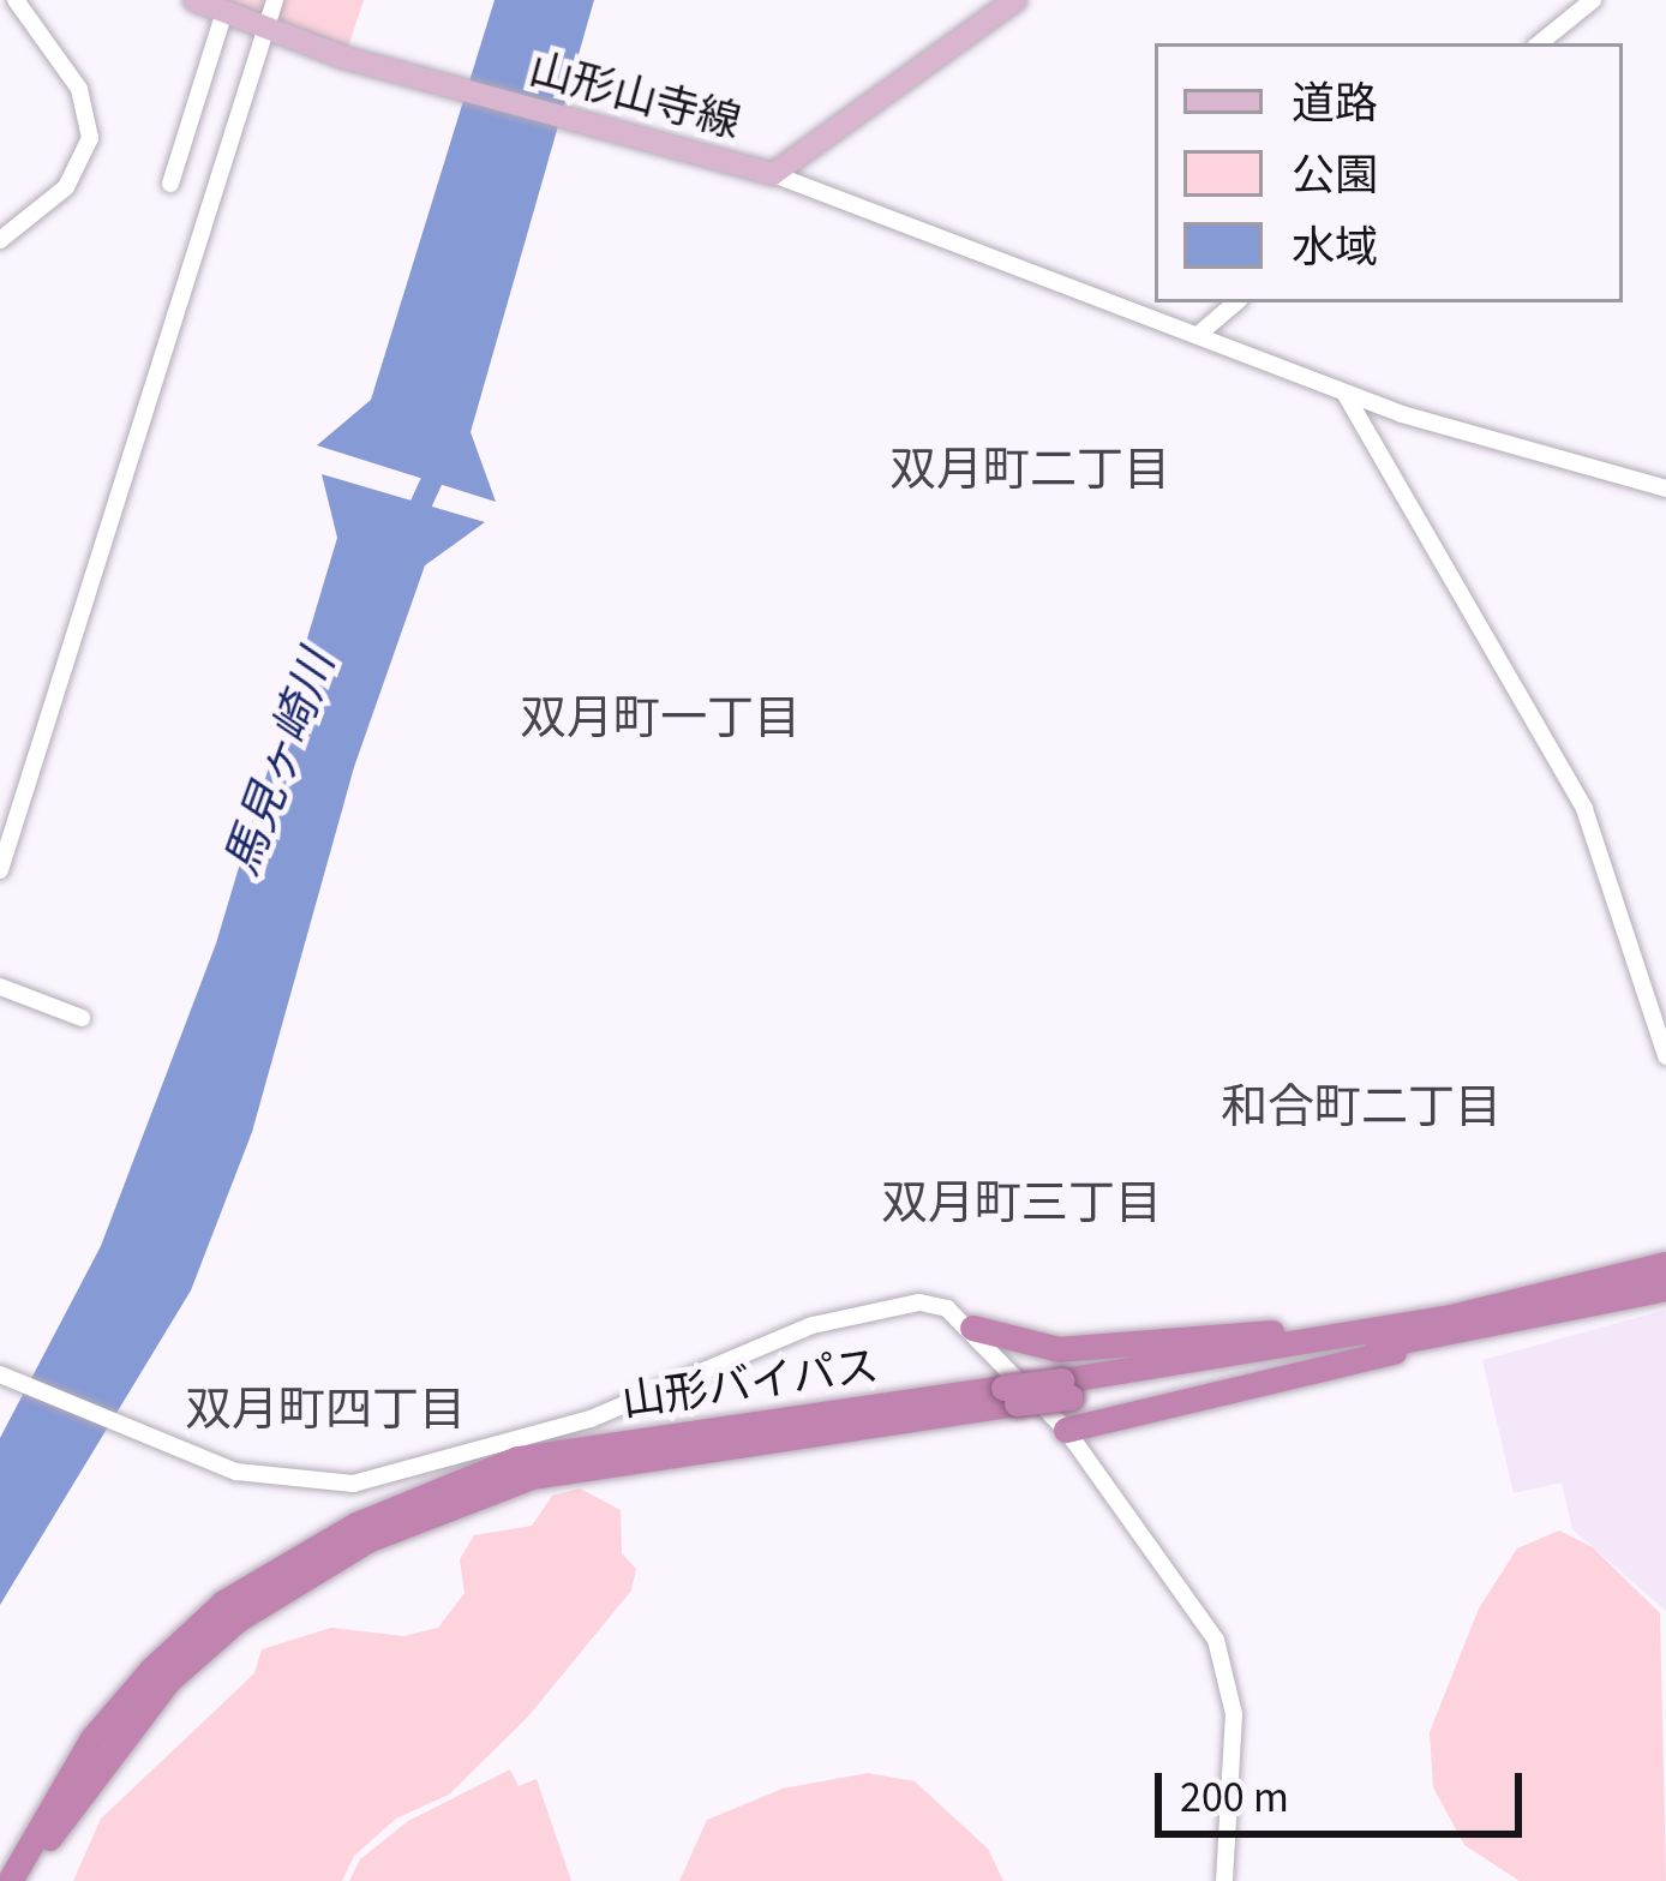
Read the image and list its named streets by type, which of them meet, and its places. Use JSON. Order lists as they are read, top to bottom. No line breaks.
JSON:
{"streets":{"highway":["山形バイパス"],"main road":["山形山寺線"]},"districts":["双月町二丁目","双月町一丁目","和合町二丁目","双月町三丁目","双月町四丁目"],"water":["馬見ヶ崎川"],"legend":["道路","公園","水域"],"scale_bar":"200 m"}
